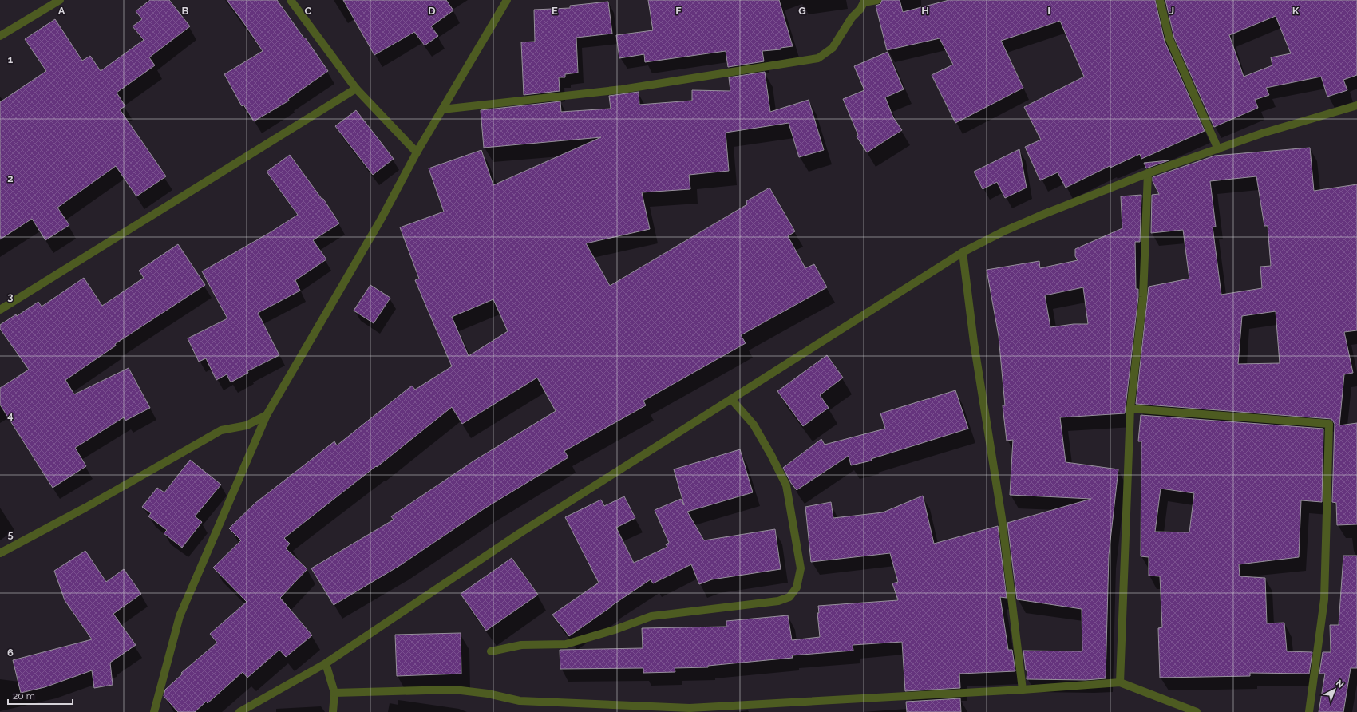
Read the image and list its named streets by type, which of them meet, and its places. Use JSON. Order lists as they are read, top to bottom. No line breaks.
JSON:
{"scale_bar":"20 m","north":"top right","grid":{"columns":["A","B","C","D","E","F","G","H","I","J","K"],"rows":["1","2","3","4","5","6"]}}
